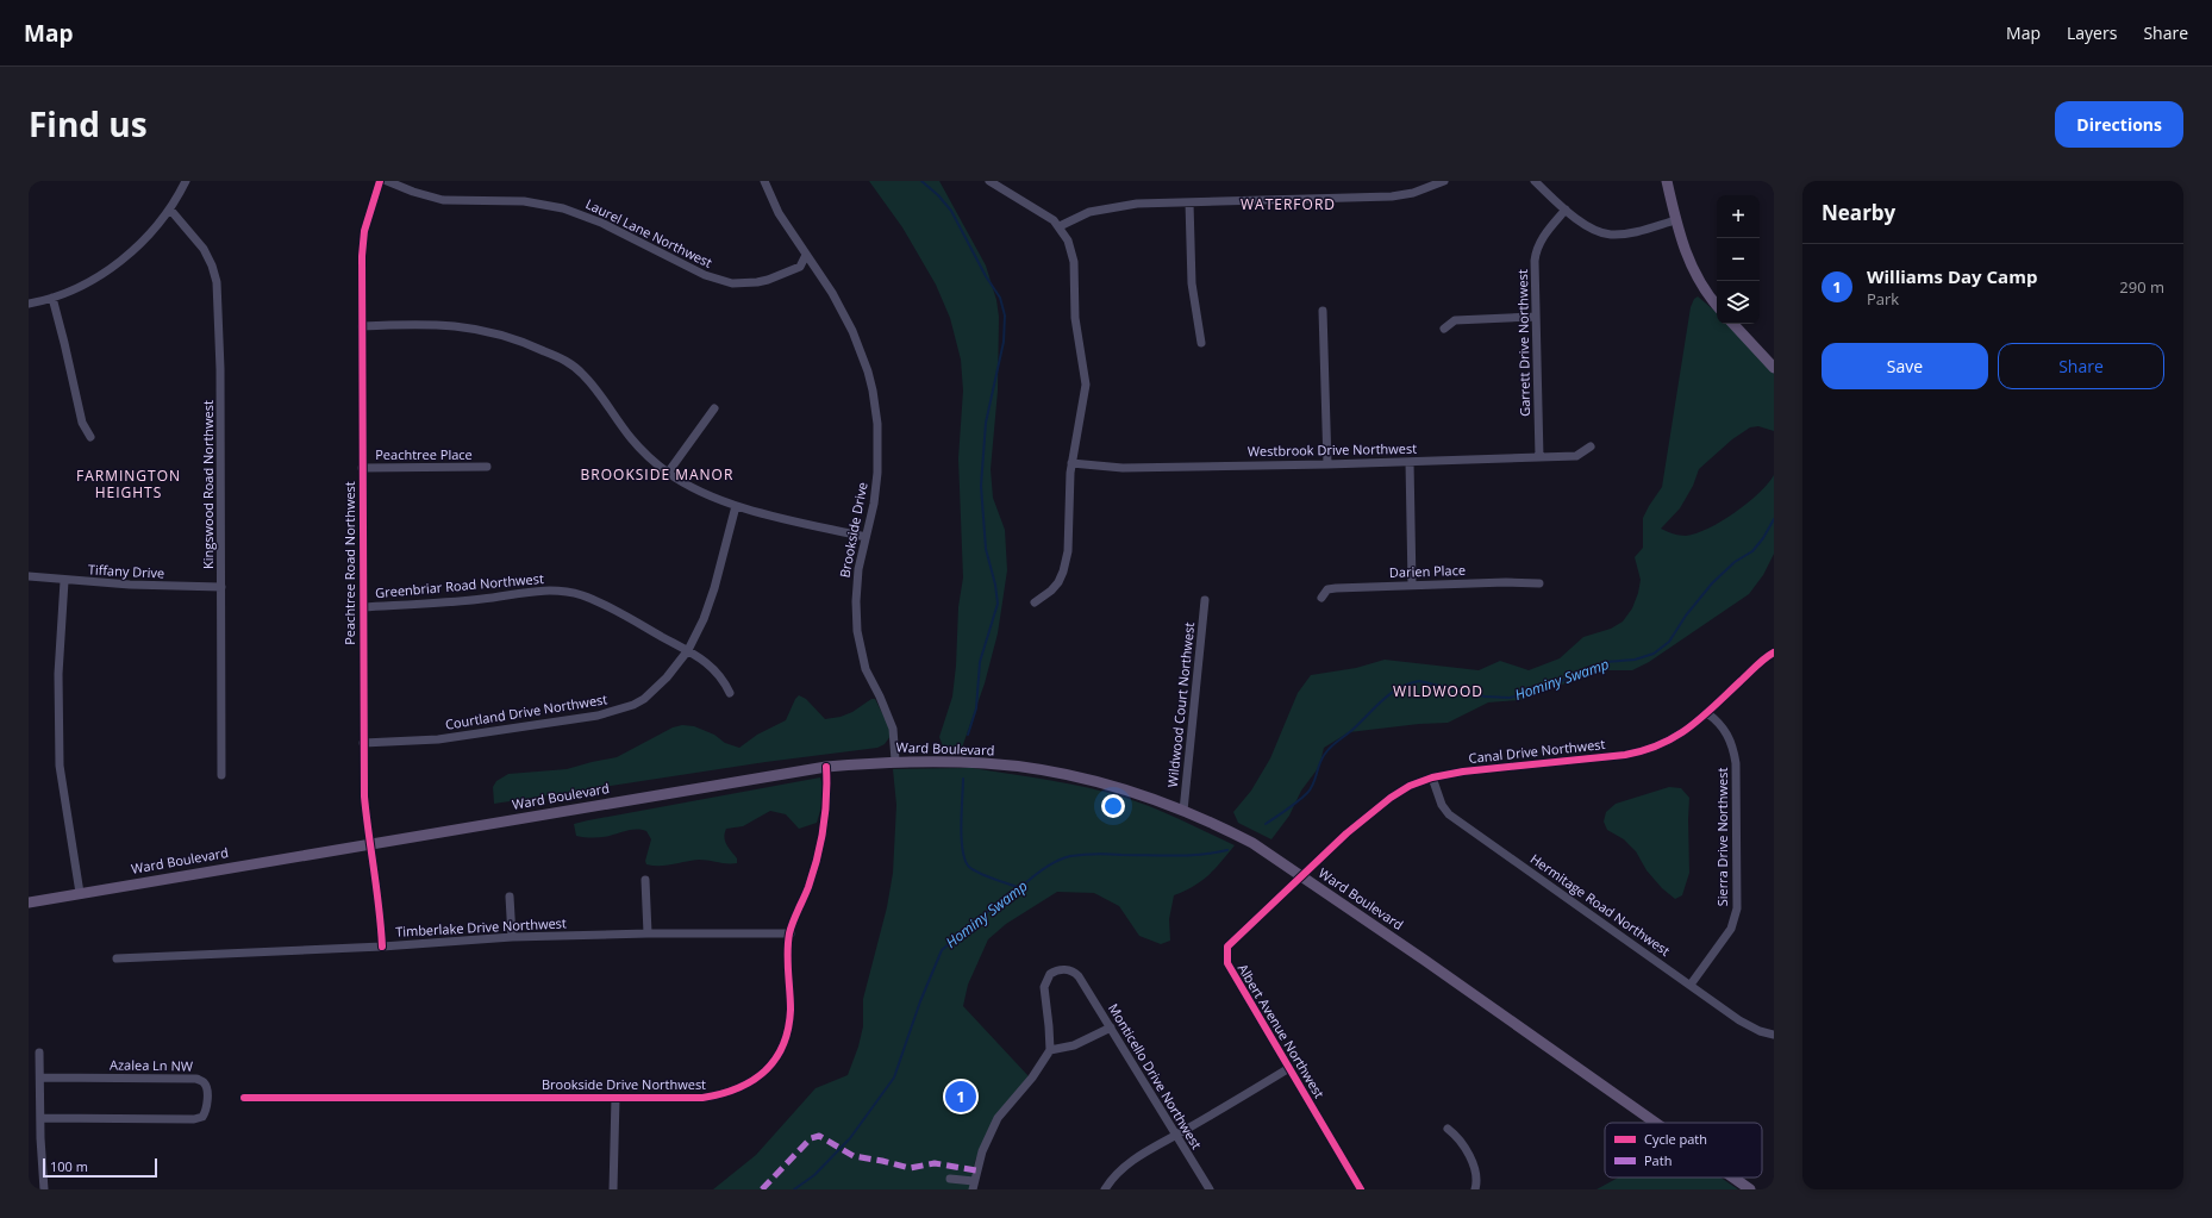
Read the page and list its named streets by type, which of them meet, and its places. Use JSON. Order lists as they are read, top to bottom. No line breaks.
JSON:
{"streets":{"main road":["Ward Boulevard"],"street":["Laurel Lane Northwest","Garrett Drive Northwest","Westbrook Drive Northwest","Peachtree Place","Kingswood Road Northwest","Brookside Drive","Peachtree Road Northwest","Tiffany Drive","Darien Place","Greenbriar Road Northwest","Wildwood Court Northwest","Courtland Drive Northwest","Canal Drive Northwest","Sierra Drive Northwest","Hermitage Road Northwest","Timberlake Drive Northwest","Albert Avenue Northwest","Azalea Ln NW","Monticello Drive Northwest","Brookside Drive Northwest"]},"crossings":[["Laurel Lane Northwest","Brookside Drive"],["Garrett Drive Northwest","Westbrook Drive Northwest"],["Peachtree Place","Peachtree Road Northwest"],["Kingswood Road Northwest","Tiffany Drive"],["Brookside Drive","Ward Boulevard"],["Peachtree Road Northwest","Greenbriar Road Northwest"],["Peachtree Road Northwest","Courtland Drive Northwest"],["Peachtree Road Northwest","Ward Boulevard"],["Peachtree Road Northwest","Timberlake Drive Northwest"],["Greenbriar Road Northwest","Courtland Drive Northwest"],["Wildwood Court Northwest","Ward Boulevard"],["Ward Boulevard","Canal Drive Northwest"],["Ward Boulevard","Albert Avenue Northwest"],["Ward Boulevard","Brookside Drive Northwest"],["Canal Drive Northwest","Sierra Drive Northwest"],["Canal Drive Northwest","Hermitage Road Northwest"],["Canal Drive Northwest","Albert Avenue Northwest"],["Sierra Drive Northwest","Hermitage Road Northwest"],["Timberlake Drive Northwest","Brookside Drive Northwest"]],"districts":["WATERFORD","BROOKSIDE MANOR","FARMINGTON HEIGHTS","WILDWOOD"],"water":["Hominy Swamp"],"legend":["Cycle path","Path"],"scale_bar":"100 m","page":{"header":"Map","nav":["Map","Layers","Share"],"title":"Find us","buttons":["Directions",["Save","Share"]],"heading":"Nearby","map_buttons":["+","−"],"list":[{"mark":"1","name":"Williams Day Camp","note":"Park","value":"290 m"}],"pins":"1","scale":"100 m"}}
